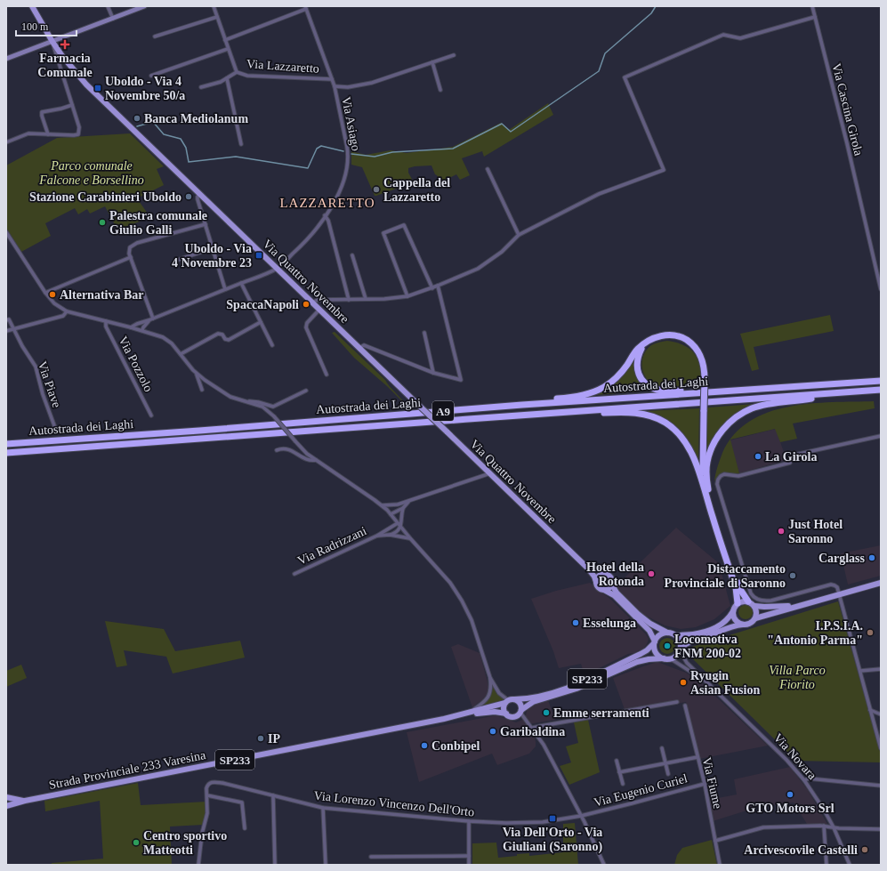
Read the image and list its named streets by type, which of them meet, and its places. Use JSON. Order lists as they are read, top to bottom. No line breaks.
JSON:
{"streets":{"highway":["Autostrada dei Laghi","A9"],"main road":["Via Quattro Novembre","SP233","Strada Provinciale 233 Varesina"],"street":["Via Lazzaretto","Via Cascina Girola","Via Asiago","Via Pozzolo","Via Piave","Via Radrizzani","Via Novara","Via Fiume","Via Eugenio Curiel","Via Lorenzo Vincenzo Dell'Orto"]},"crossings":[["Via Lazzaretto","Via Asiago"],["Via Asiago","Via Quattro Novembre"],["SP233","Via Novara"],["SP233","Strada Provinciale 233 Varesina"],["Via Fiume","Via Eugenio Curiel"],["Via Eugenio Curiel","Via Lorenzo Vincenzo Dell'Orto"]],"districts":["LAZZARETTO"],"parks":["Parco comunale Falcone e Borsellino","Villa Parco Fiorito"],"places":{"health":["Farmacia Comunale"],"transit":["Uboldo - Via 4 Novembre 50/a","Uboldo - Via 4 Novembre 23","Via Dell'Orto - Via Giuliani (Saronno)"],"other":["Banca Mediolanum","Cappella del Lazzaretto","Stazione Carabinieri Uboldo","Palestra comunale Giulio Galli","Alternativa Bar","SpaccaNapoli","La Girola","Just Hotel Saronno","Carglass","Hotel della Rotonda","Distaccamento Provinciale di Saronno","Esselunga","I.P.S.I.A. \"Antonio Parma\"","Locomotiva FNM 200-02","Ryugin Asian Fusion","Emme serramenti","Garibaldina","IP","Conbipel","GTO Motors Srl","Centro sportivo Matteotti","Arcivescovile Castelli"]},"scale_bar":"100 m"}
